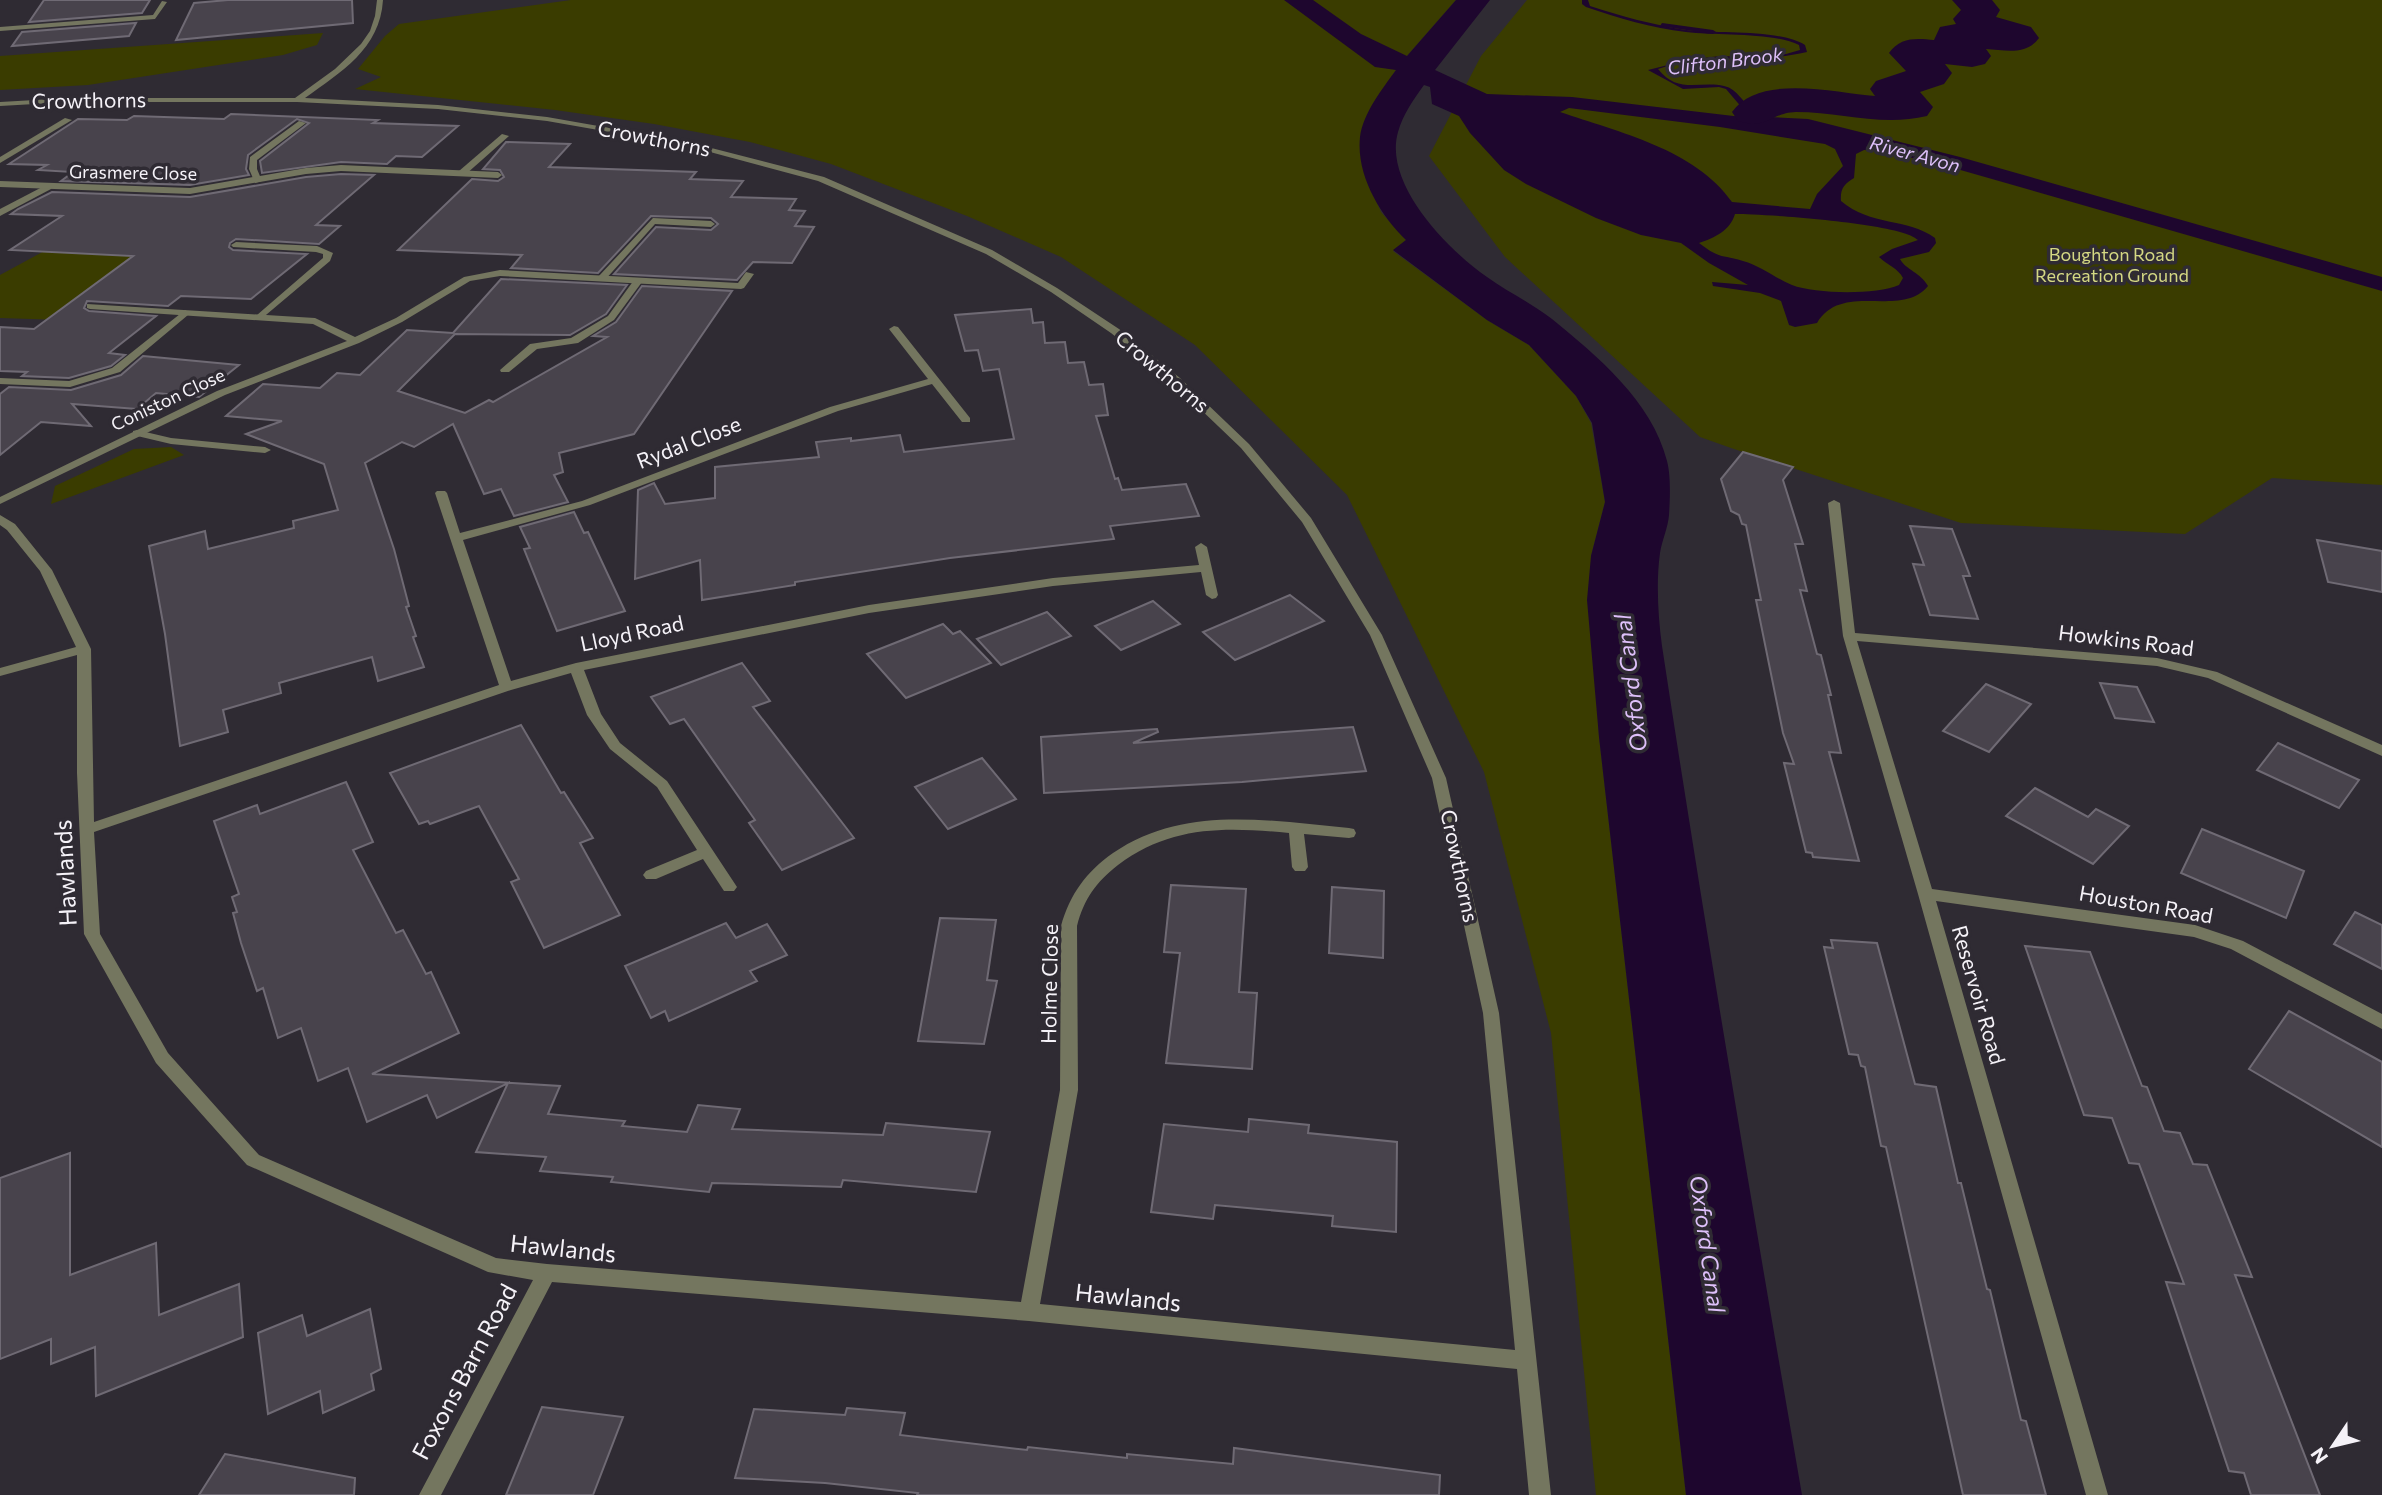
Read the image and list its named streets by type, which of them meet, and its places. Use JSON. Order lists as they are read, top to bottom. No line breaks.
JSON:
{"streets":{"street":["Crowthorns","Grasmere Close","Coniston Close","Rydal Close","Lloyd Road","Howkins Road","Hawlands","Houston Road","Holme Close","Reservoir Road","Foxons Barn Road"]},"crossings":[["Crowthorns","Hawlands"],["Lloyd Road","Hawlands"],["Howkins Road","Reservoir Road"],["Hawlands","Holme Close"],["Hawlands","Foxons Barn Road"],["Houston Road","Reservoir Road"]],"water":["Clifton Brook","River Avon","Oxford Canal"],"parks":["Boughton Road Recreation Ground"],"north":"bottom left"}
